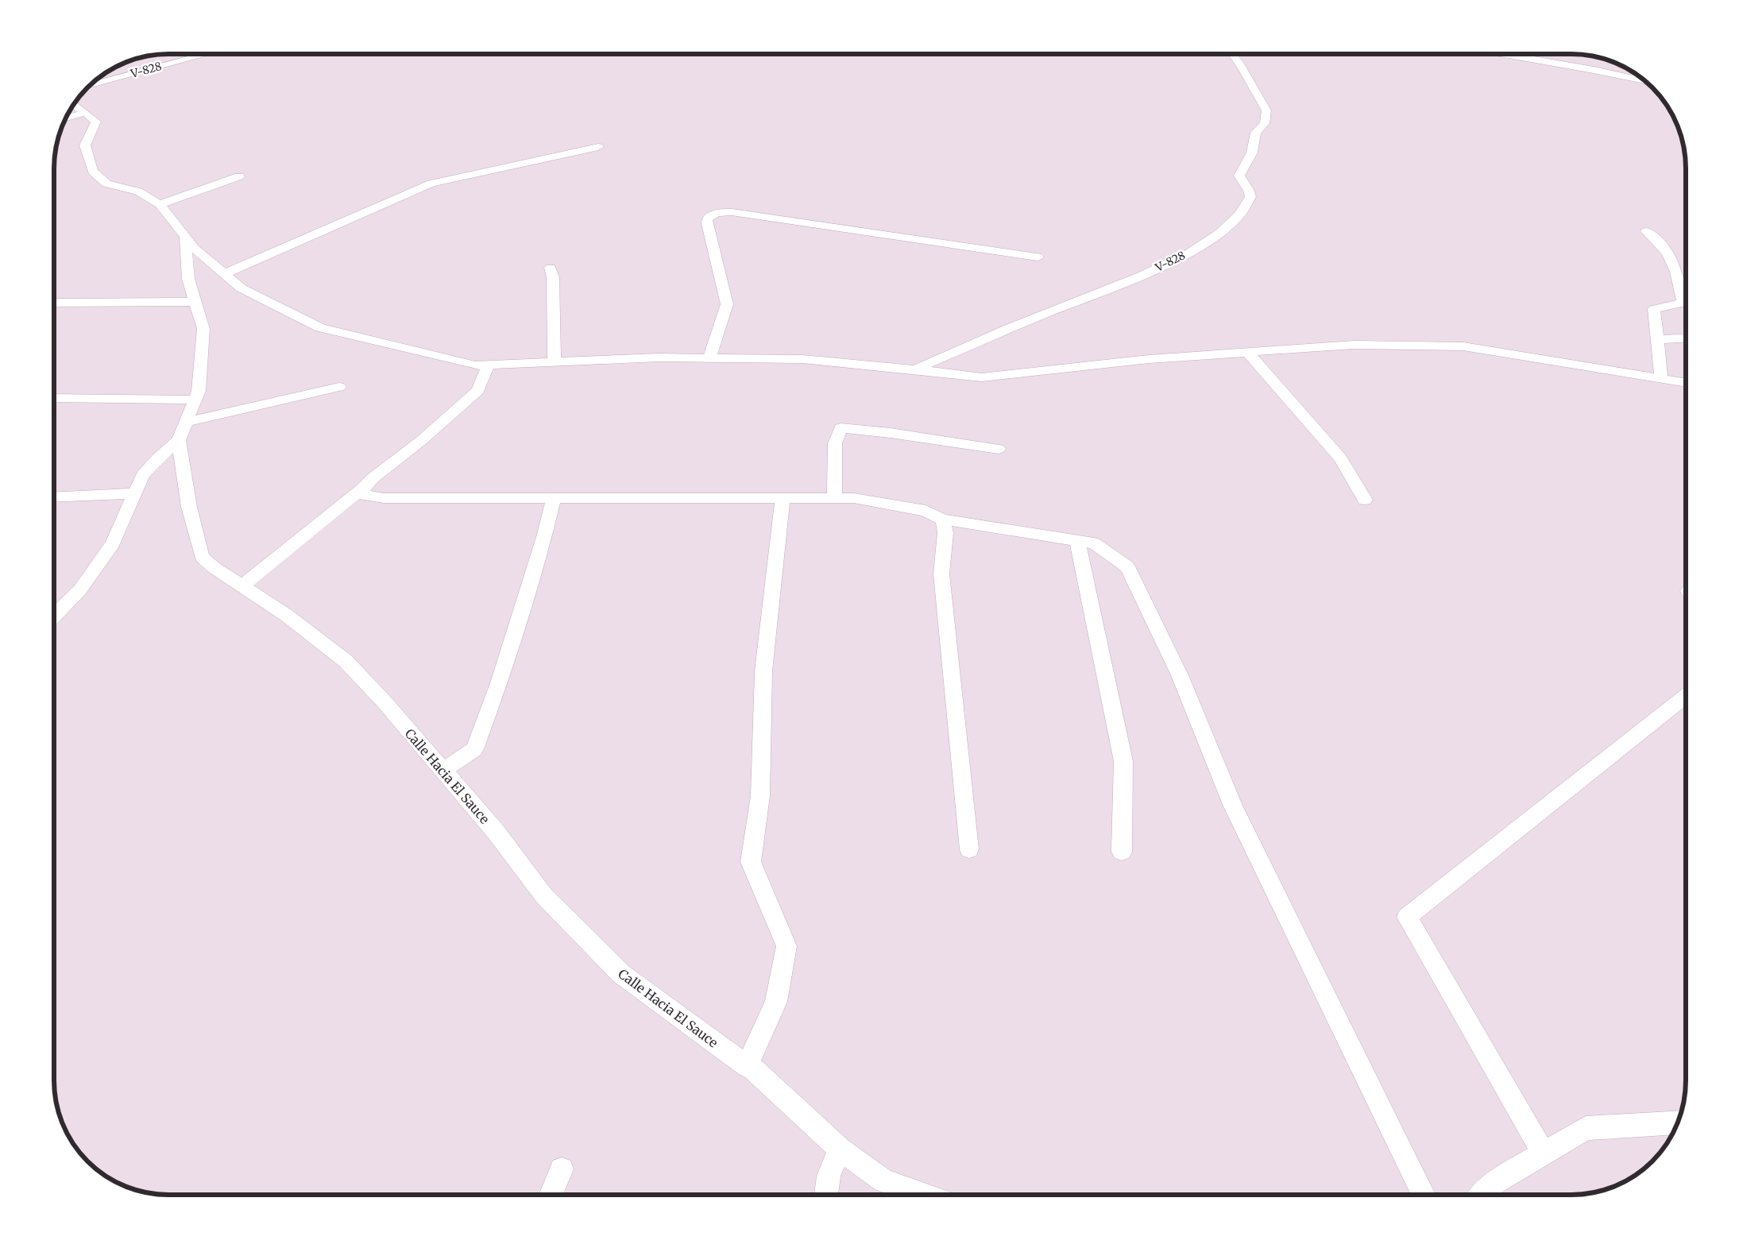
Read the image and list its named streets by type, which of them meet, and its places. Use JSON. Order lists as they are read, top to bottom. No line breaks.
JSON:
{"streets":{"street":["V-828","Calle Hacia El Sauce"]}}
